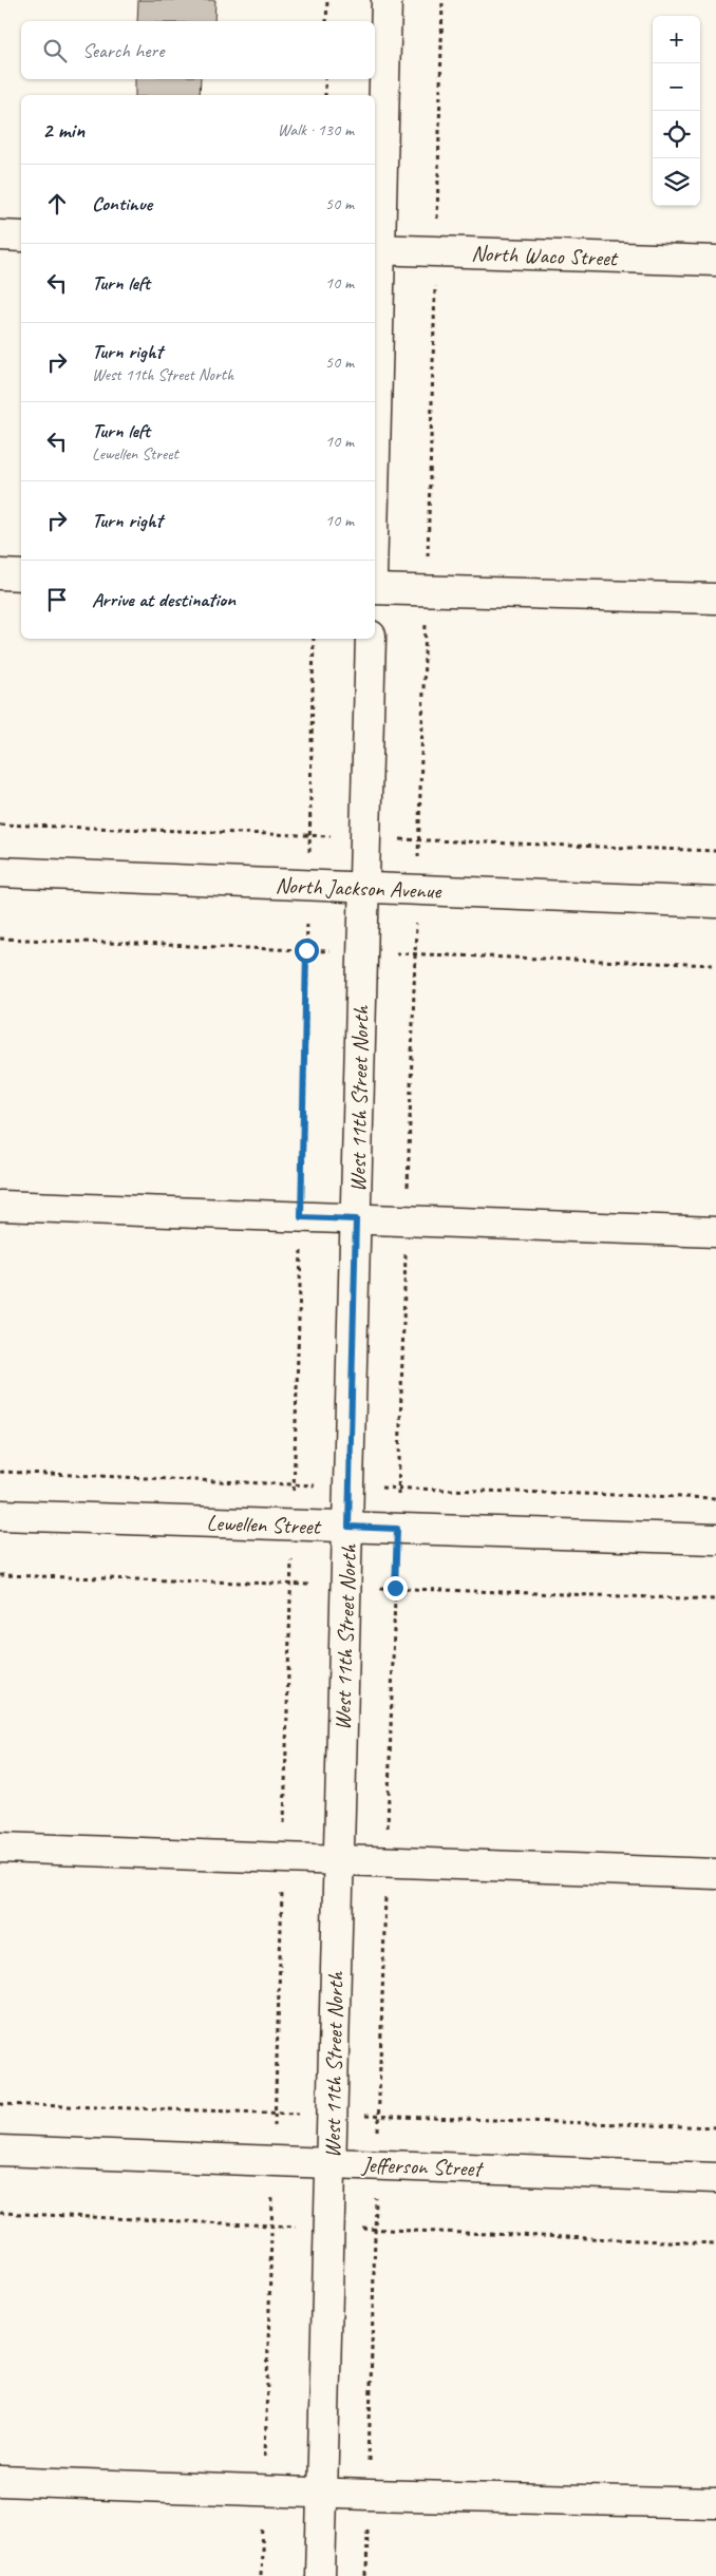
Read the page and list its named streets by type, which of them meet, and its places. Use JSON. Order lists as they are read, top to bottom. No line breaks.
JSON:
{"streets":{"street":["North Waco Street","North Jackson Avenue","West 11th Street North","Lewellen Street","Jefferson Street"]},"crossings":[["North Jackson Avenue","West 11th Street North"],["West 11th Street North","Lewellen Street"],["West 11th Street North","Jefferson Street"]],"page":{"map_buttons":["+","−"],"search":"Search here","heading":["2 min","Walk · 130 m"],"list":[["Continue","50 m"],["Turn left","10 m"],["Turn right","West 11th Street North","50 m"],["Turn left","Lewellen Street","10 m"],["Turn right","10 m"],"Arrive at destination"]}}
